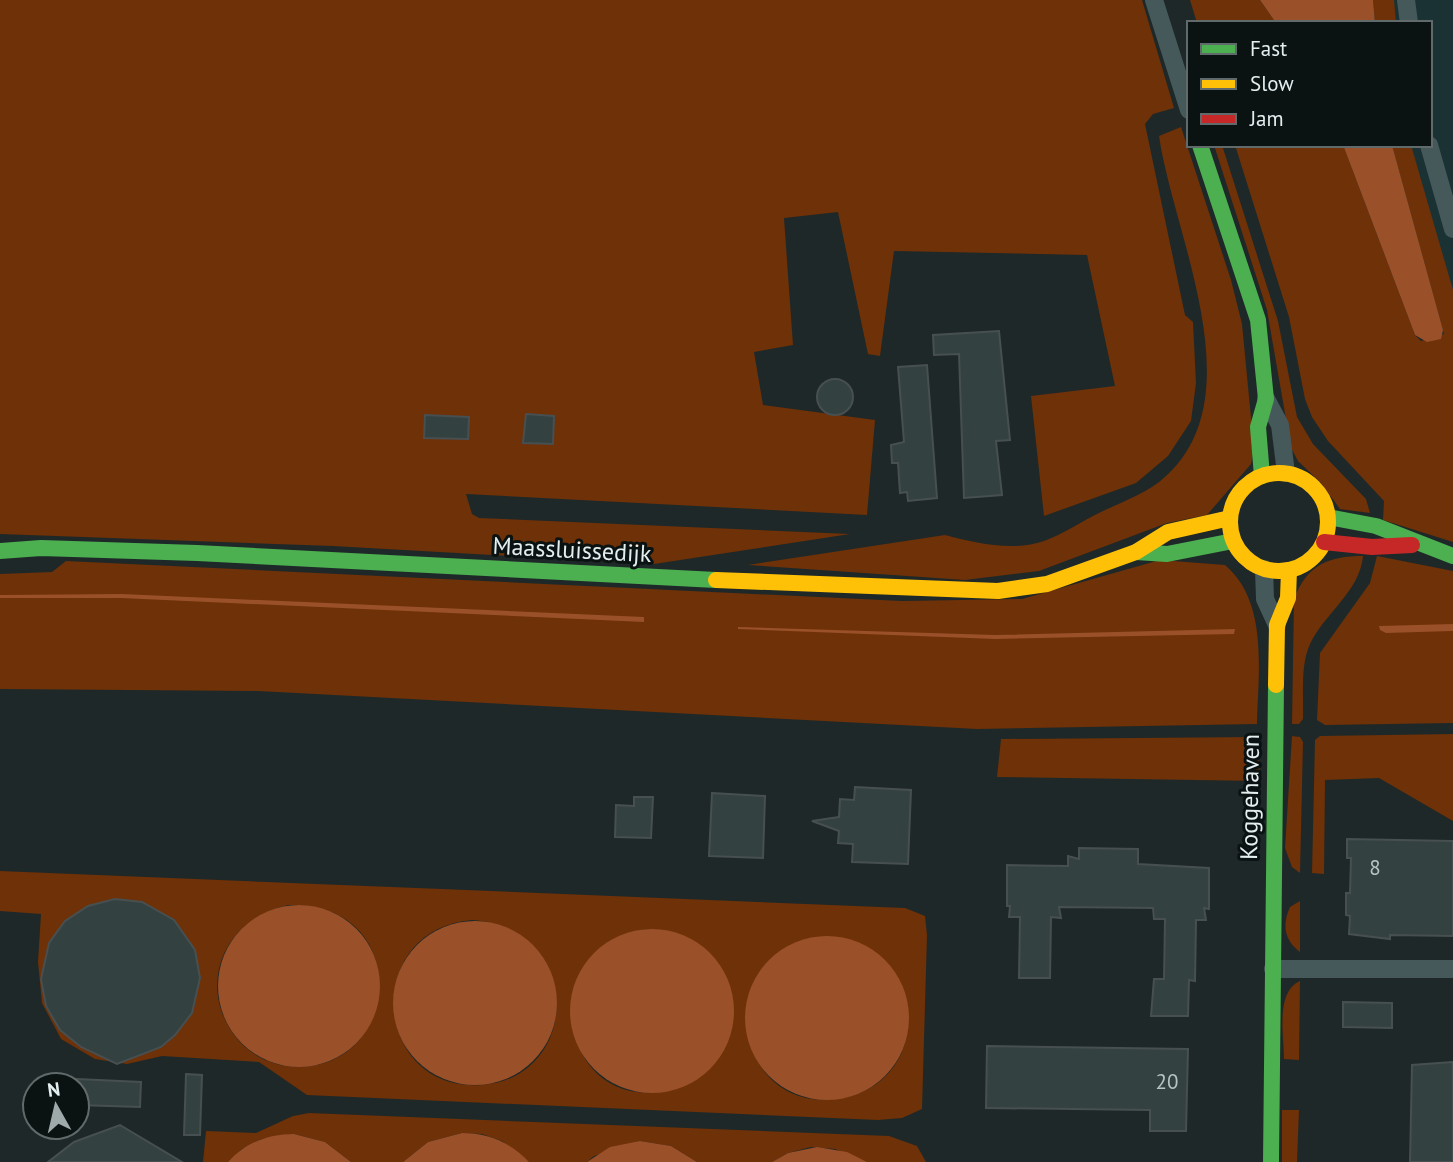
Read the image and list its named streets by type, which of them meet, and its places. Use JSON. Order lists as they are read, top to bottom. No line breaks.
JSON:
{"streets":{"street":["Maassluissedijk","Koggehaven"]},"crossings":[["Maassluissedijk","Koggehaven"]],"house_numbers":["8","20"],"legend":["Fast","Slow","Jam"],"north":"top"}
